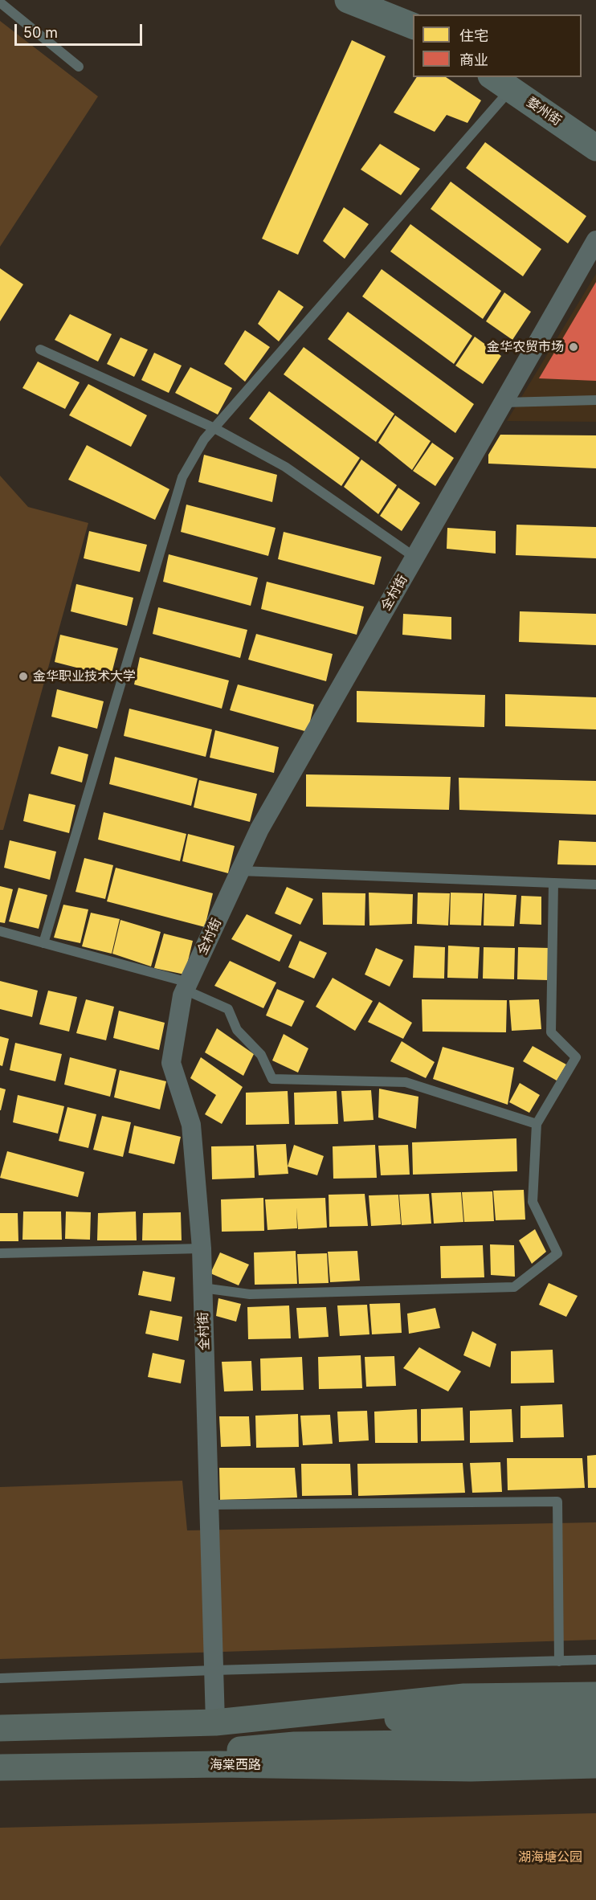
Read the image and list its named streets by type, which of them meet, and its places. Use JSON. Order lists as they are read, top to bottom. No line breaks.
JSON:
{"streets":{"main road":["婺州街","海棠西路"],"street":["全村街"]},"parks":["湖海塘公园"],"places":["金华农贸市场","金华职业技术大学"],"legend":["住宅","商业"],"scale_bar":"50 m"}
